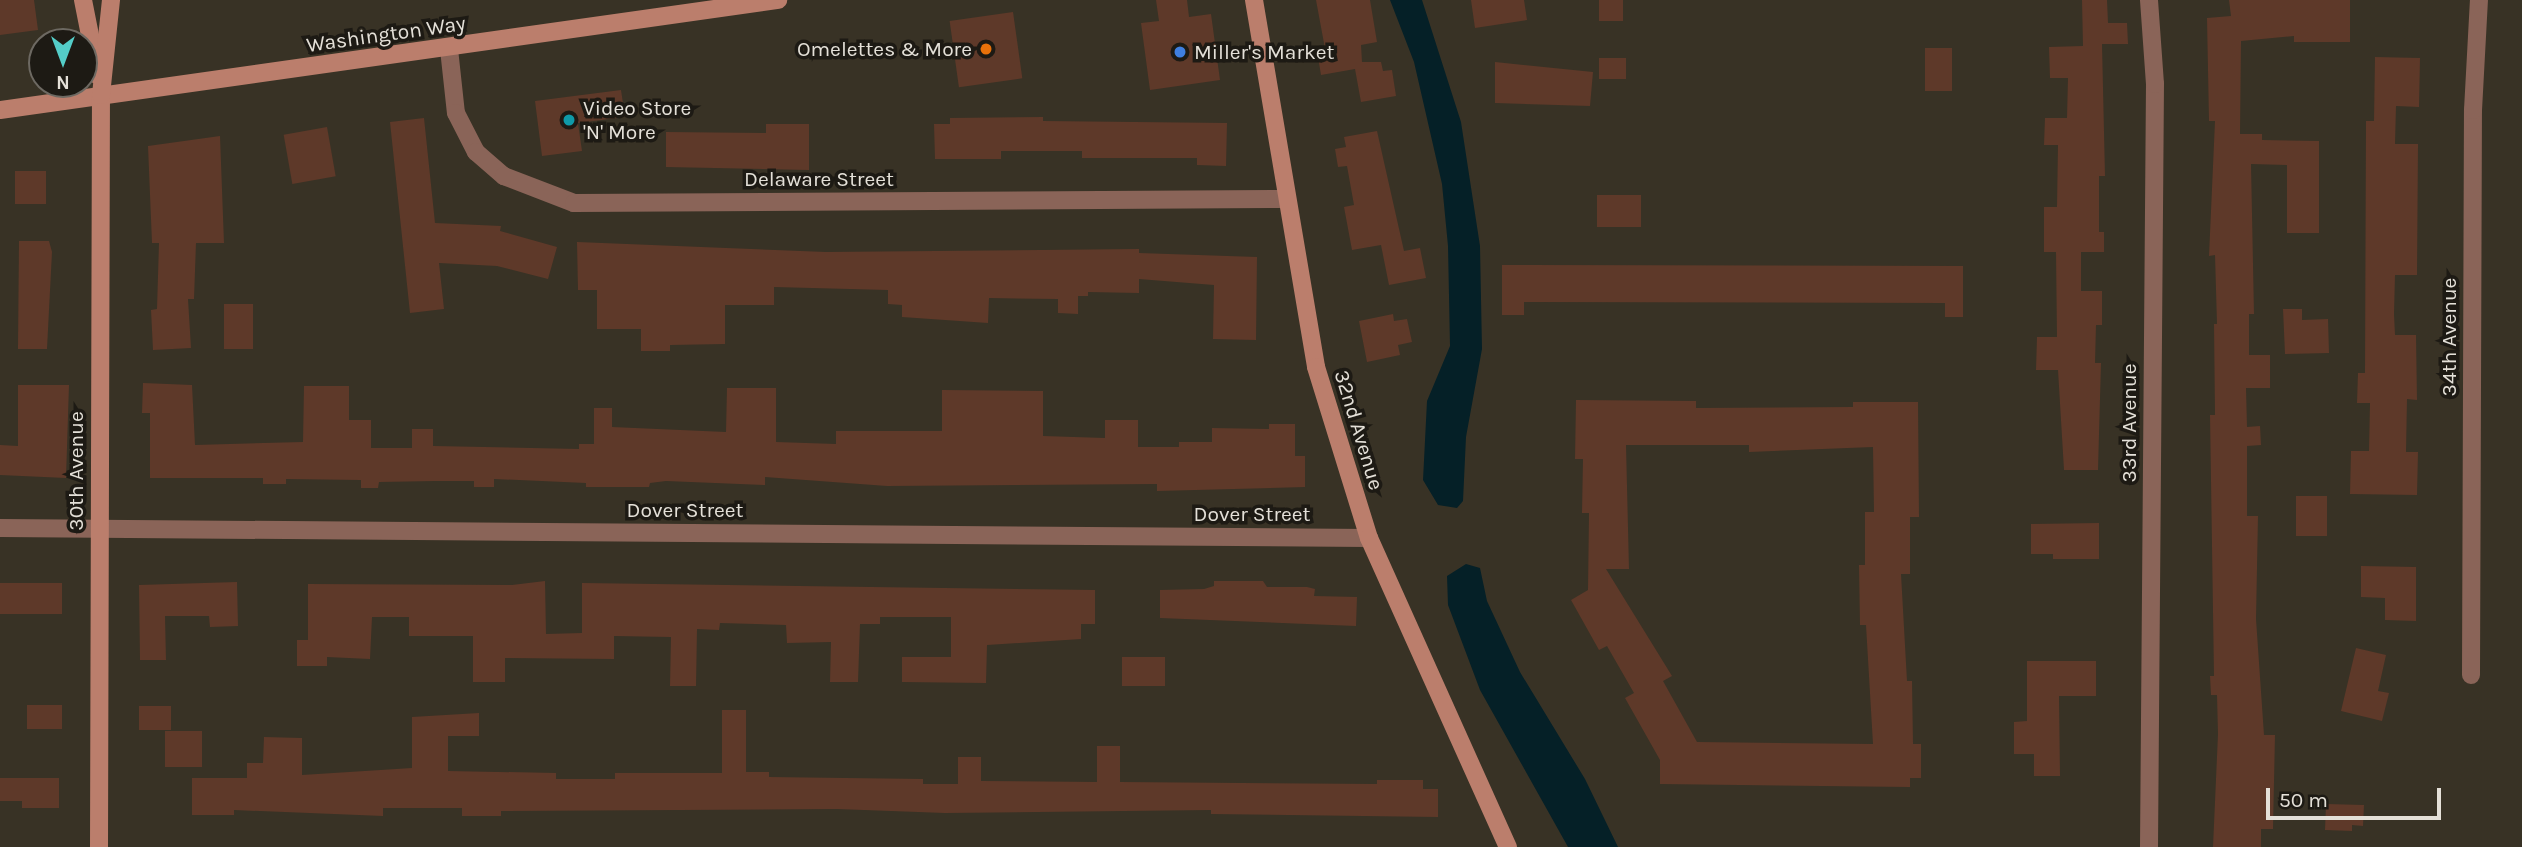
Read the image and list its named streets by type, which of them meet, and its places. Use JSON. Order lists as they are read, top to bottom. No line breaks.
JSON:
{"streets":{"street":["Washington Way","Delaware Street","34th Avenue","33rd Avenue","32nd Avenue","30th Avenue","Dover Street"]},"crossings":[["Washington Way","Delaware Street"],["Washington Way","30th Avenue"],["Delaware Street","32nd Avenue"],["32nd Avenue","Dover Street"],["30th Avenue","Dover Street"]],"places":["Omelettes & More","Miller's Market","Video Store 'N' More"],"scale_bar":"50 m","north":"bottom"}
